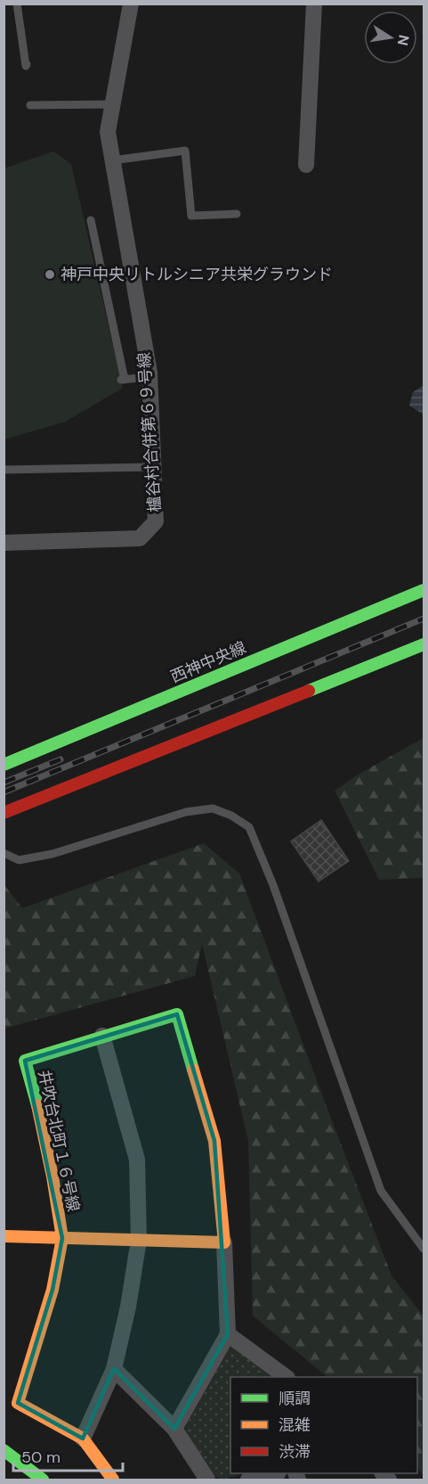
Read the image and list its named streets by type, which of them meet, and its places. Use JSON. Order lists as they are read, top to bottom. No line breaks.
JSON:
{"streets":{"street":["櫨谷村合併第６９号線","西神中央線","井吹台北町１６号線"]},"places":["神戸中央リトルシニア共栄グラウンド"],"legend":["順調","混雑","渋滞"],"scale_bar":"50 m","north":"right"}
